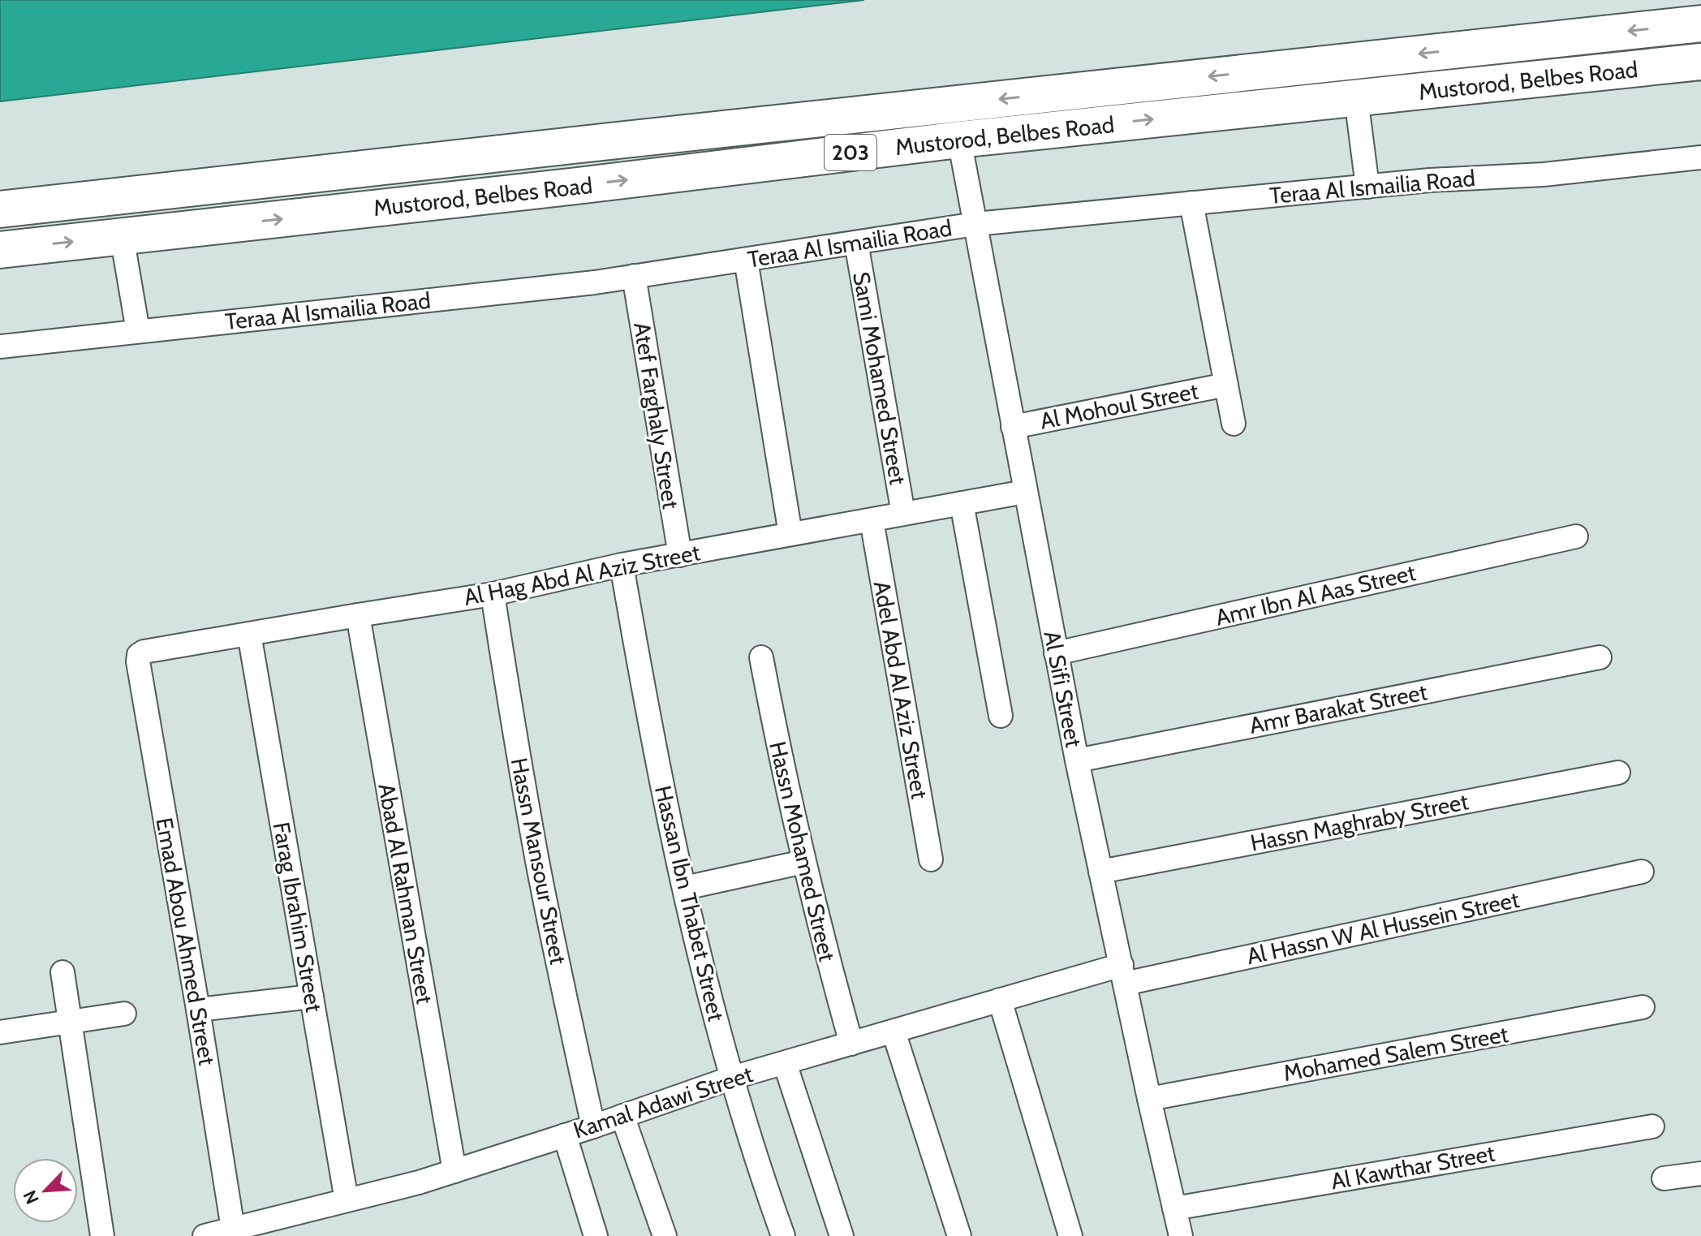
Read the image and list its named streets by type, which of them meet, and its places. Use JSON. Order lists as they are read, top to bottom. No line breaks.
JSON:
{"streets":{"main road":["Mustorod, Belbes Road","203"],"street":["Teraa Al Ismailia Road","Sami Mohamed Street","Al Mohoul Street","Atef Farghaly Street","Al Hag Abd Al Aziz Street","Amr Ibn Al Aas Street","Al Sifi Street","Adel Abd Al Aziz Street","Amr Barakat Street","Hassn Maghraby Street","Hassn Mohamed Street","Hassn Mansour Street","Abad Al Rahman Street","Hassan Ibn Thabet Street","Farag Ibrahim Street","Al Hassn W Al Hussein Street","Emad Abou Ahmed Street","Mohamed Salem Street","Kamal Adawi Street","Al Kawthar Street"]},"crossings":[["Mustorod, Belbes Road","Al Sifi Street"],["Teraa Al Ismailia Road","Sami Mohamed Street"],["Teraa Al Ismailia Road","Atef Farghaly Street"],["Teraa Al Ismailia Road","Al Sifi Street"],["Sami Mohamed Street","Al Hag Abd Al Aziz Street"],["Al Mohoul Street","Al Sifi Street"],["Atef Farghaly Street","Al Hag Abd Al Aziz Street"],["Al Hag Abd Al Aziz Street","Al Sifi Street"],["Al Hag Abd Al Aziz Street","Adel Abd Al Aziz Street"],["Al Hag Abd Al Aziz Street","Hassn Mansour Street"],["Al Hag Abd Al Aziz Street","Abad Al Rahman Street"],["Al Hag Abd Al Aziz Street","Hassan Ibn Thabet Street"],["Al Hag Abd Al Aziz Street","Farag Ibrahim Street"],["Al Hag Abd Al Aziz Street","Emad Abou Ahmed Street"],["Amr Ibn Al Aas Street","Al Sifi Street"],["Al Sifi Street","Amr Barakat Street"],["Al Sifi Street","Hassn Maghraby Street"],["Al Sifi Street","Al Hassn W Al Hussein Street"],["Al Sifi Street","Mohamed Salem Street"],["Al Sifi Street","Kamal Adawi Street"],["Al Sifi Street","Al Kawthar Street"],["Hassn Mohamed Street","Kamal Adawi Street"],["Hassn Mansour Street","Kamal Adawi Street"],["Abad Al Rahman Street","Kamal Adawi Street"],["Hassan Ibn Thabet Street","Kamal Adawi Street"],["Farag Ibrahim Street","Kamal Adawi Street"],["Al Hassn W Al Hussein Street","Kamal Adawi Street"],["Emad Abou Ahmed Street","Kamal Adawi Street"]],"north":"bottom left"}
